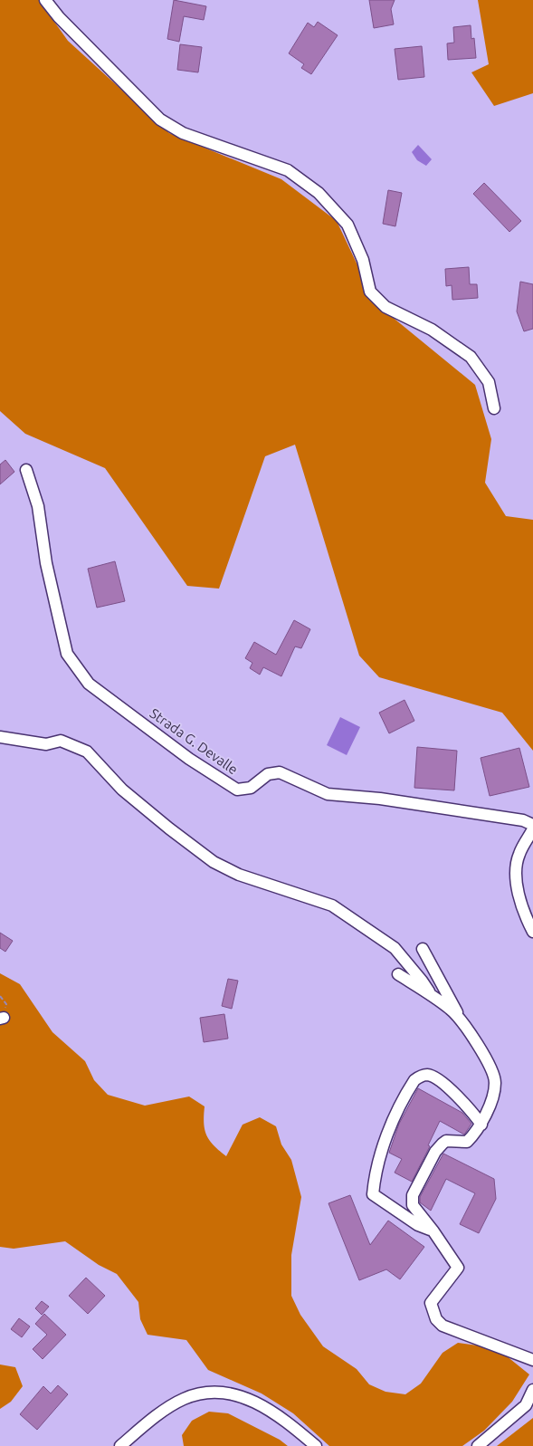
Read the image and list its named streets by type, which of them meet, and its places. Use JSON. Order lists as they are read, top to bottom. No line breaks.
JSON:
{"streets":{"street":["Strada G. Devalle"]}}
